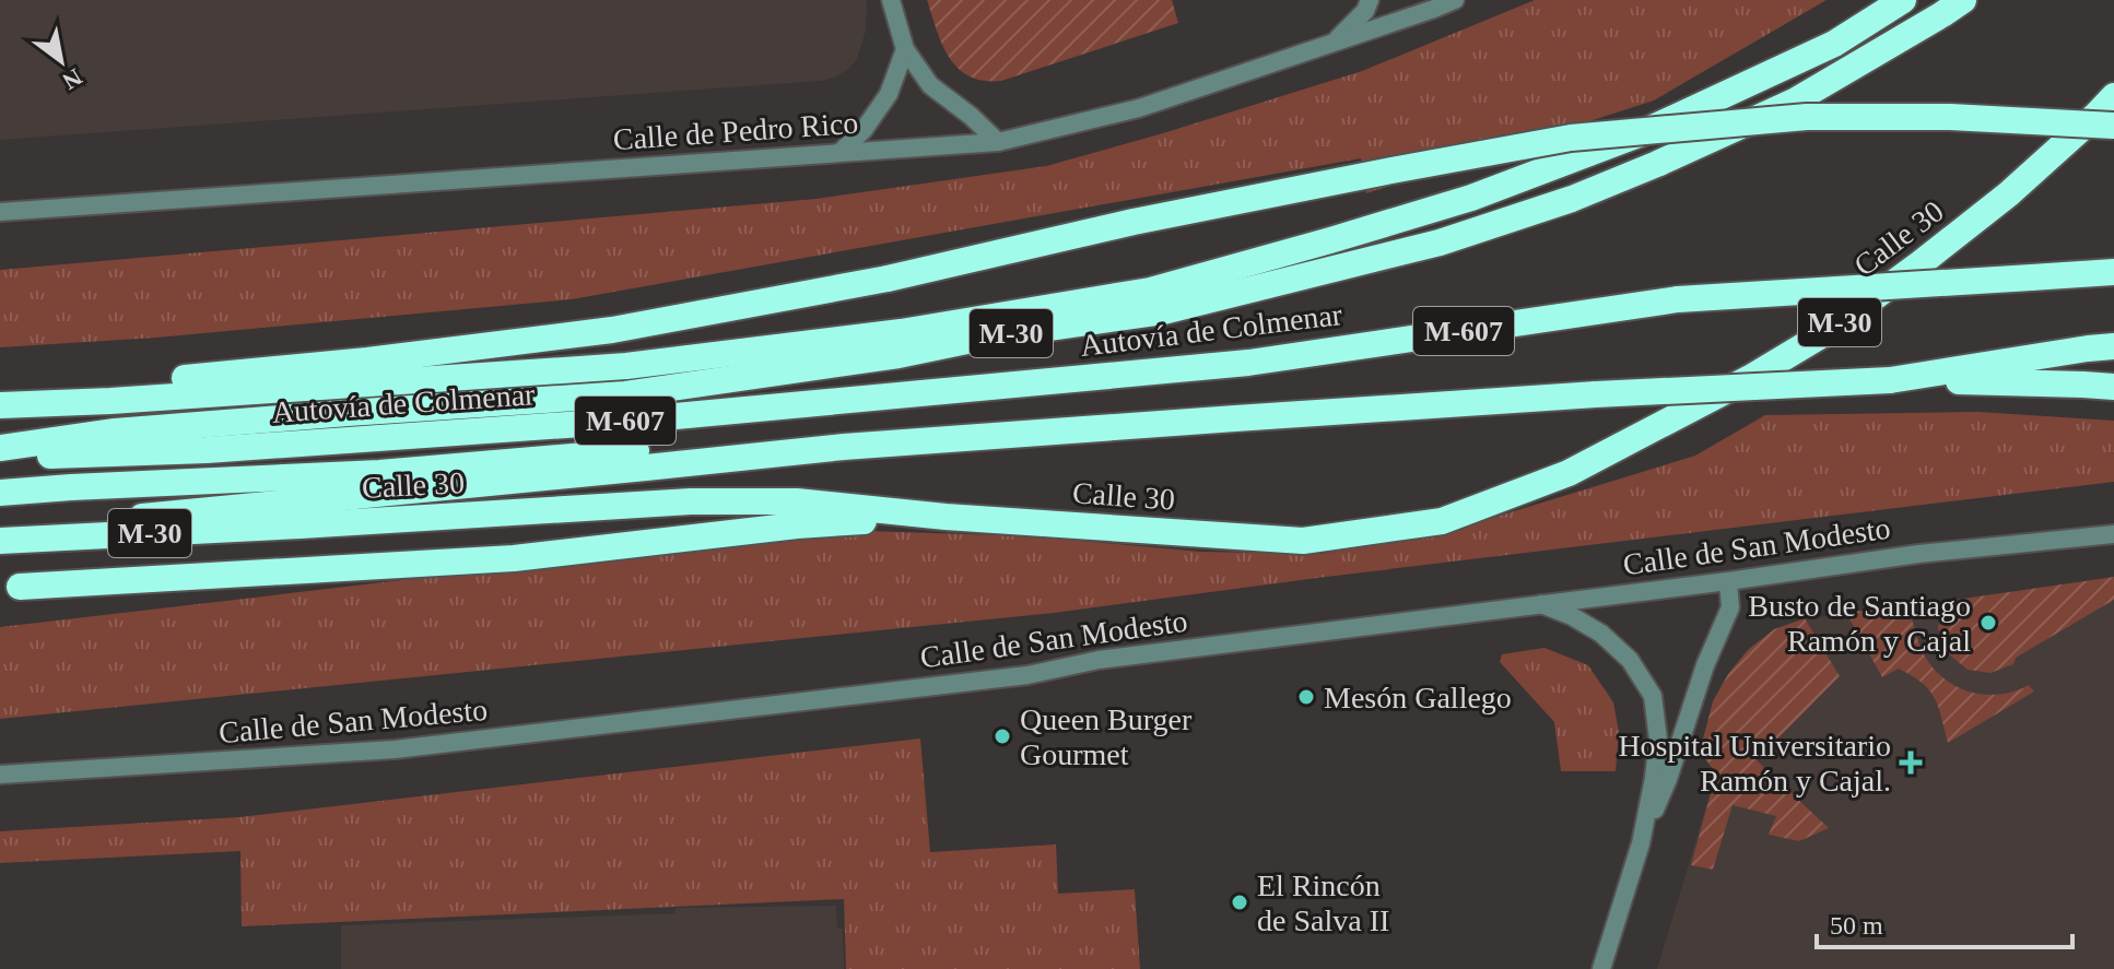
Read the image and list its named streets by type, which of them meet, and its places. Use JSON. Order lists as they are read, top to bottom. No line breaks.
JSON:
{"streets":{"highway":["Calle 30","M-30","Autovía de Colmenar","M-607"],"street":["Calle de Pedro Rico","Calle de San Modesto"]},"places":{"other":["Busto de Santiago Ramón y Cajal","Mesón Gallego","Queen Burger Gourmet","El Rincón de Salva II"],"health":["Hospital Universitario Ramón y Cajal."]},"scale_bar":"50 m","north":"bottom right"}
